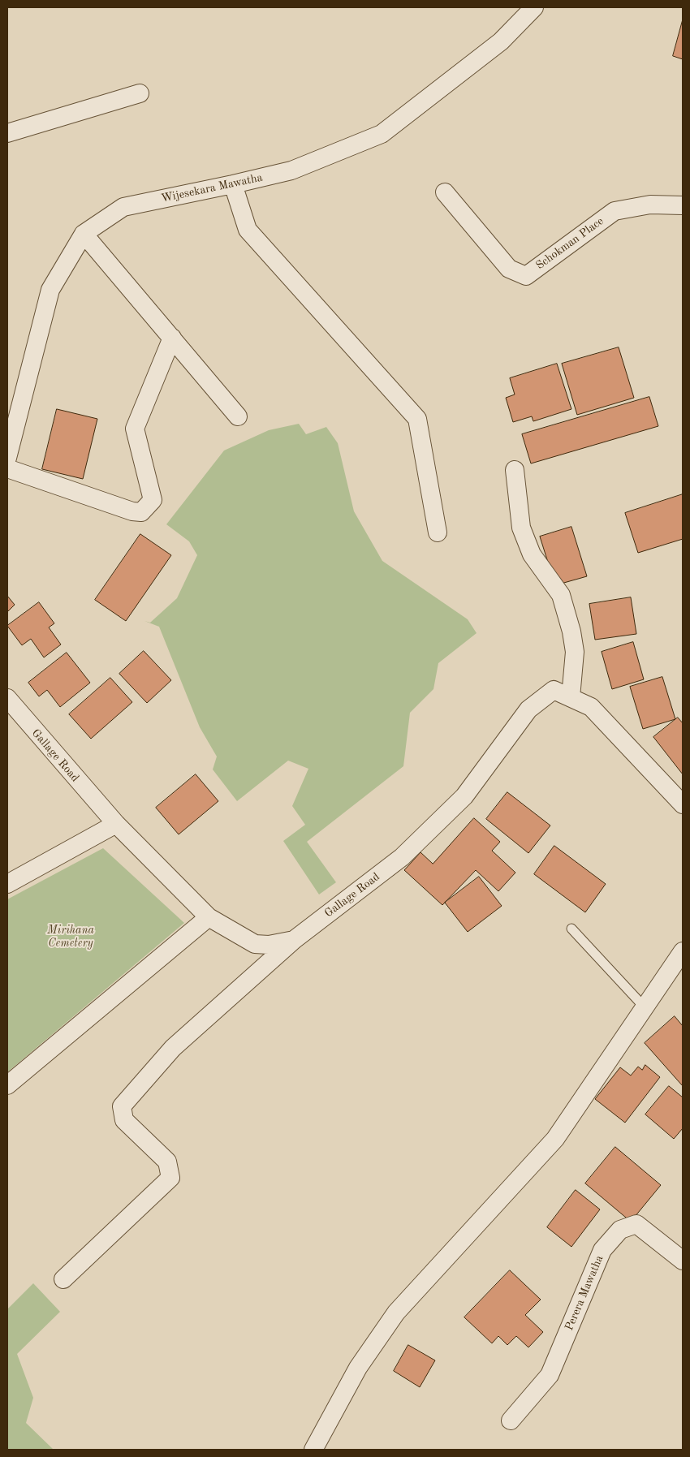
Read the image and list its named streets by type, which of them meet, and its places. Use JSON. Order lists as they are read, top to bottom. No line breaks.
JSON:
{"streets":{"street":["Wijesekara Mawatha","Schokman Place","Gallage Road","Perera Mawatha"]},"parks":["Mirihana Cemetery"]}
